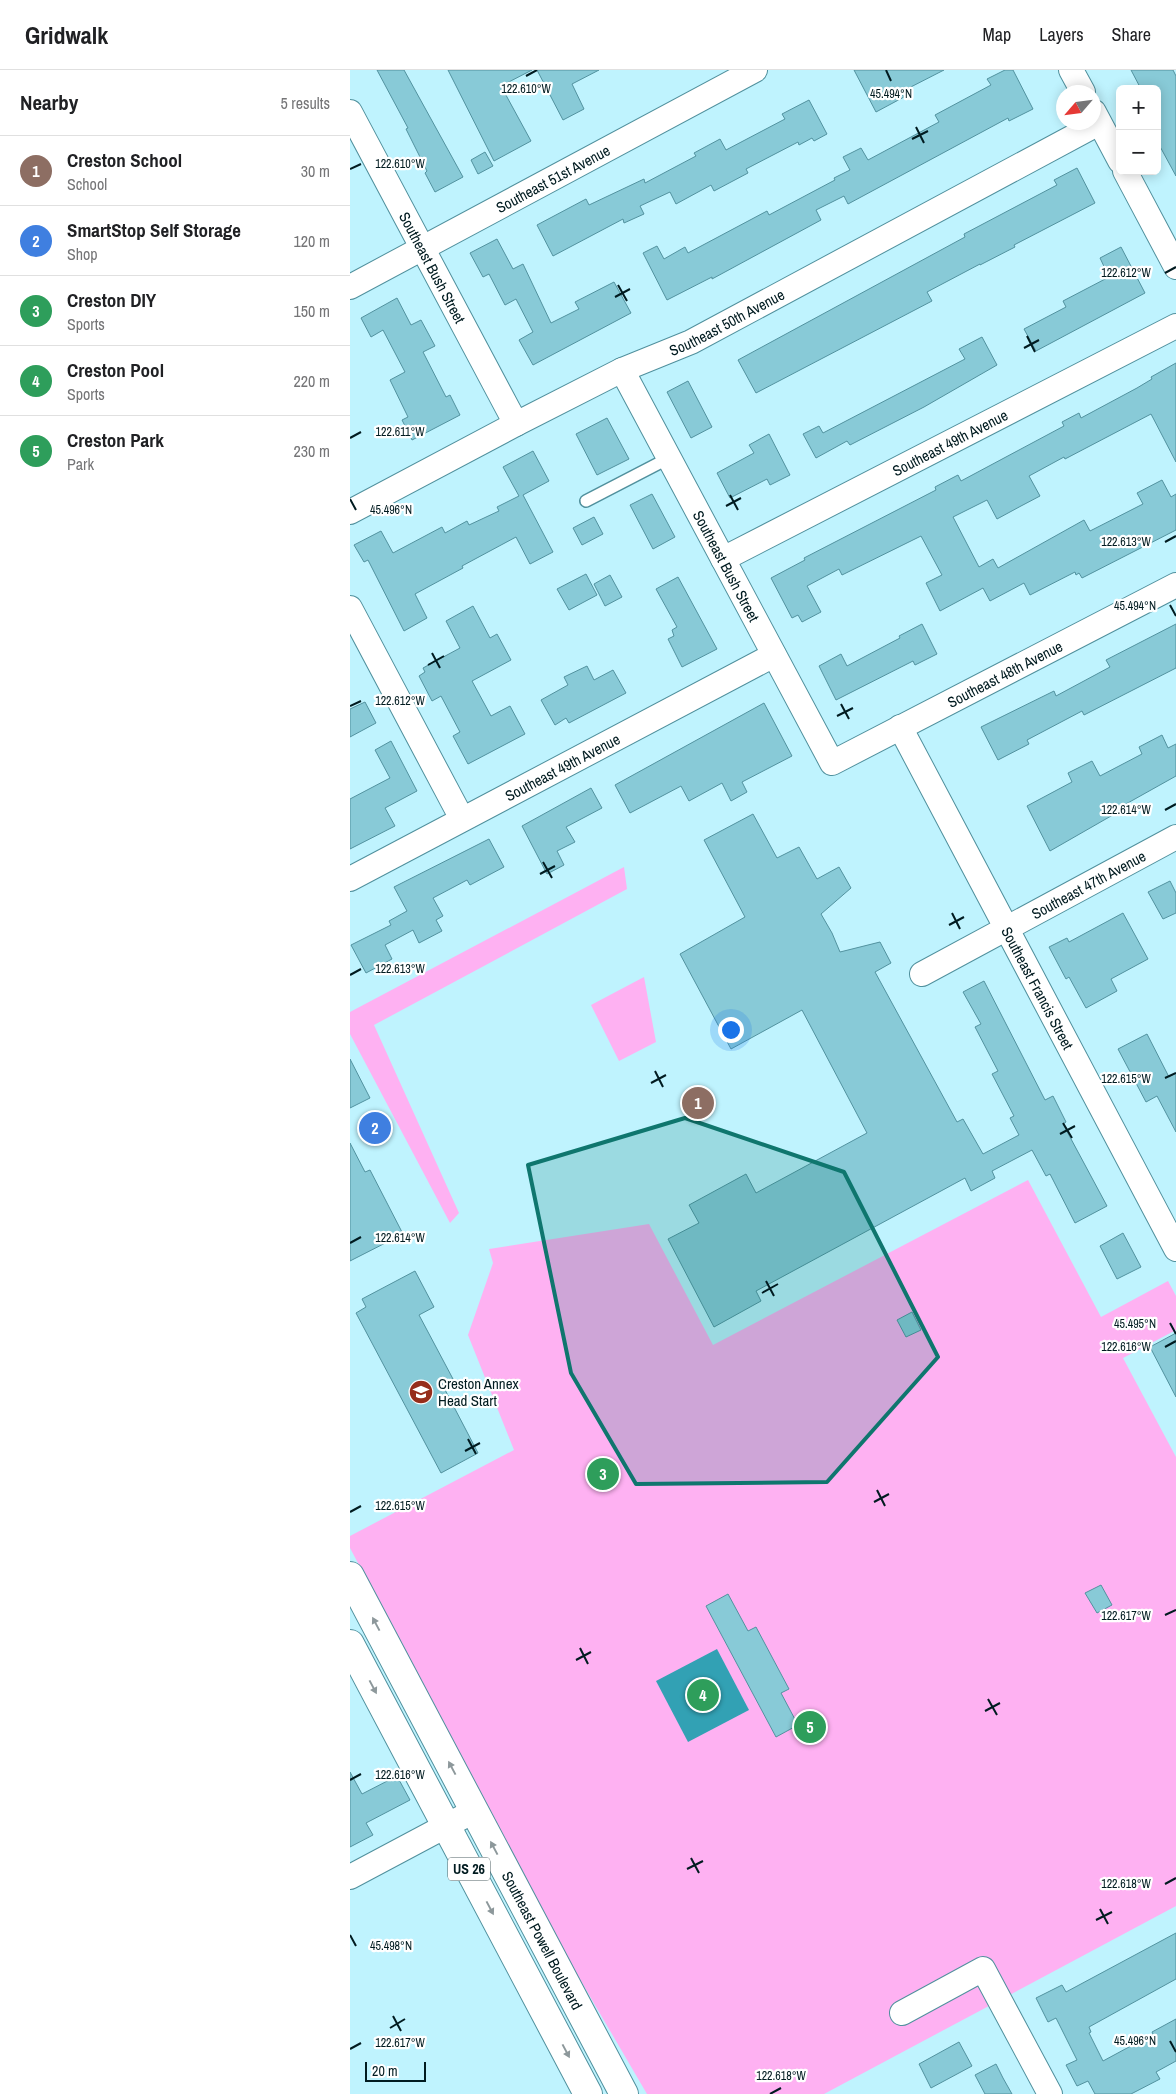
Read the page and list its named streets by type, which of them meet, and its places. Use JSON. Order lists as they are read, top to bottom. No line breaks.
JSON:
{"streets":{"main road":["US 26","Southeast Powell Boulevard"],"street":["Southeast 51st Avenue","Southeast Bush Street","Southeast 50th Avenue","Southeast 49th Avenue","Southeast 48th Avenue","Southeast 47th Avenue","Southeast Francis Street"]},"crossings":[["Southeast 51st Avenue","Southeast Bush Street"],["Southeast Bush Street","Southeast 50th Avenue"],["Southeast Bush Street","Southeast 49th Avenue"],["Southeast Bush Street","Southeast 48th Avenue"],["Southeast 48th Avenue","Southeast Francis Street"],["Southeast 47th Avenue","Southeast Francis Street"]],"places":{"school or university":["Creston Annex Head Start"]},"scale_bar":"20 m","north":"bottom left","page":{"header":"Gridwalk","nav":["Map","Layers","Share"],"heading":["Nearby","5 results"],"map_buttons":["+","−"],"list":[{"mark":"1","name":"Creston School","note":"School","value":"30 m"},{"mark":"2","name":"SmartStop Self Storage","note":"Shop","value":"120 m"},{"mark":"3","name":"Creston DIY","note":"Sports","value":"150 m"},{"mark":"4","name":"Creston Pool","note":"Sports","value":"220 m"},{"mark":"5","name":"Creston Park","note":"Park","value":"230 m"}],"pins":["1","2","3","4","5"],"scale":"20 m"},"coordinates":["122.610°W","45.494°N","122.612°W","122.611°W","45.496°N","122.613°W","122.614°W","122.615°W","45.495°N","122.616°W","122.617°W","122.618°W","45.498°N"]}
